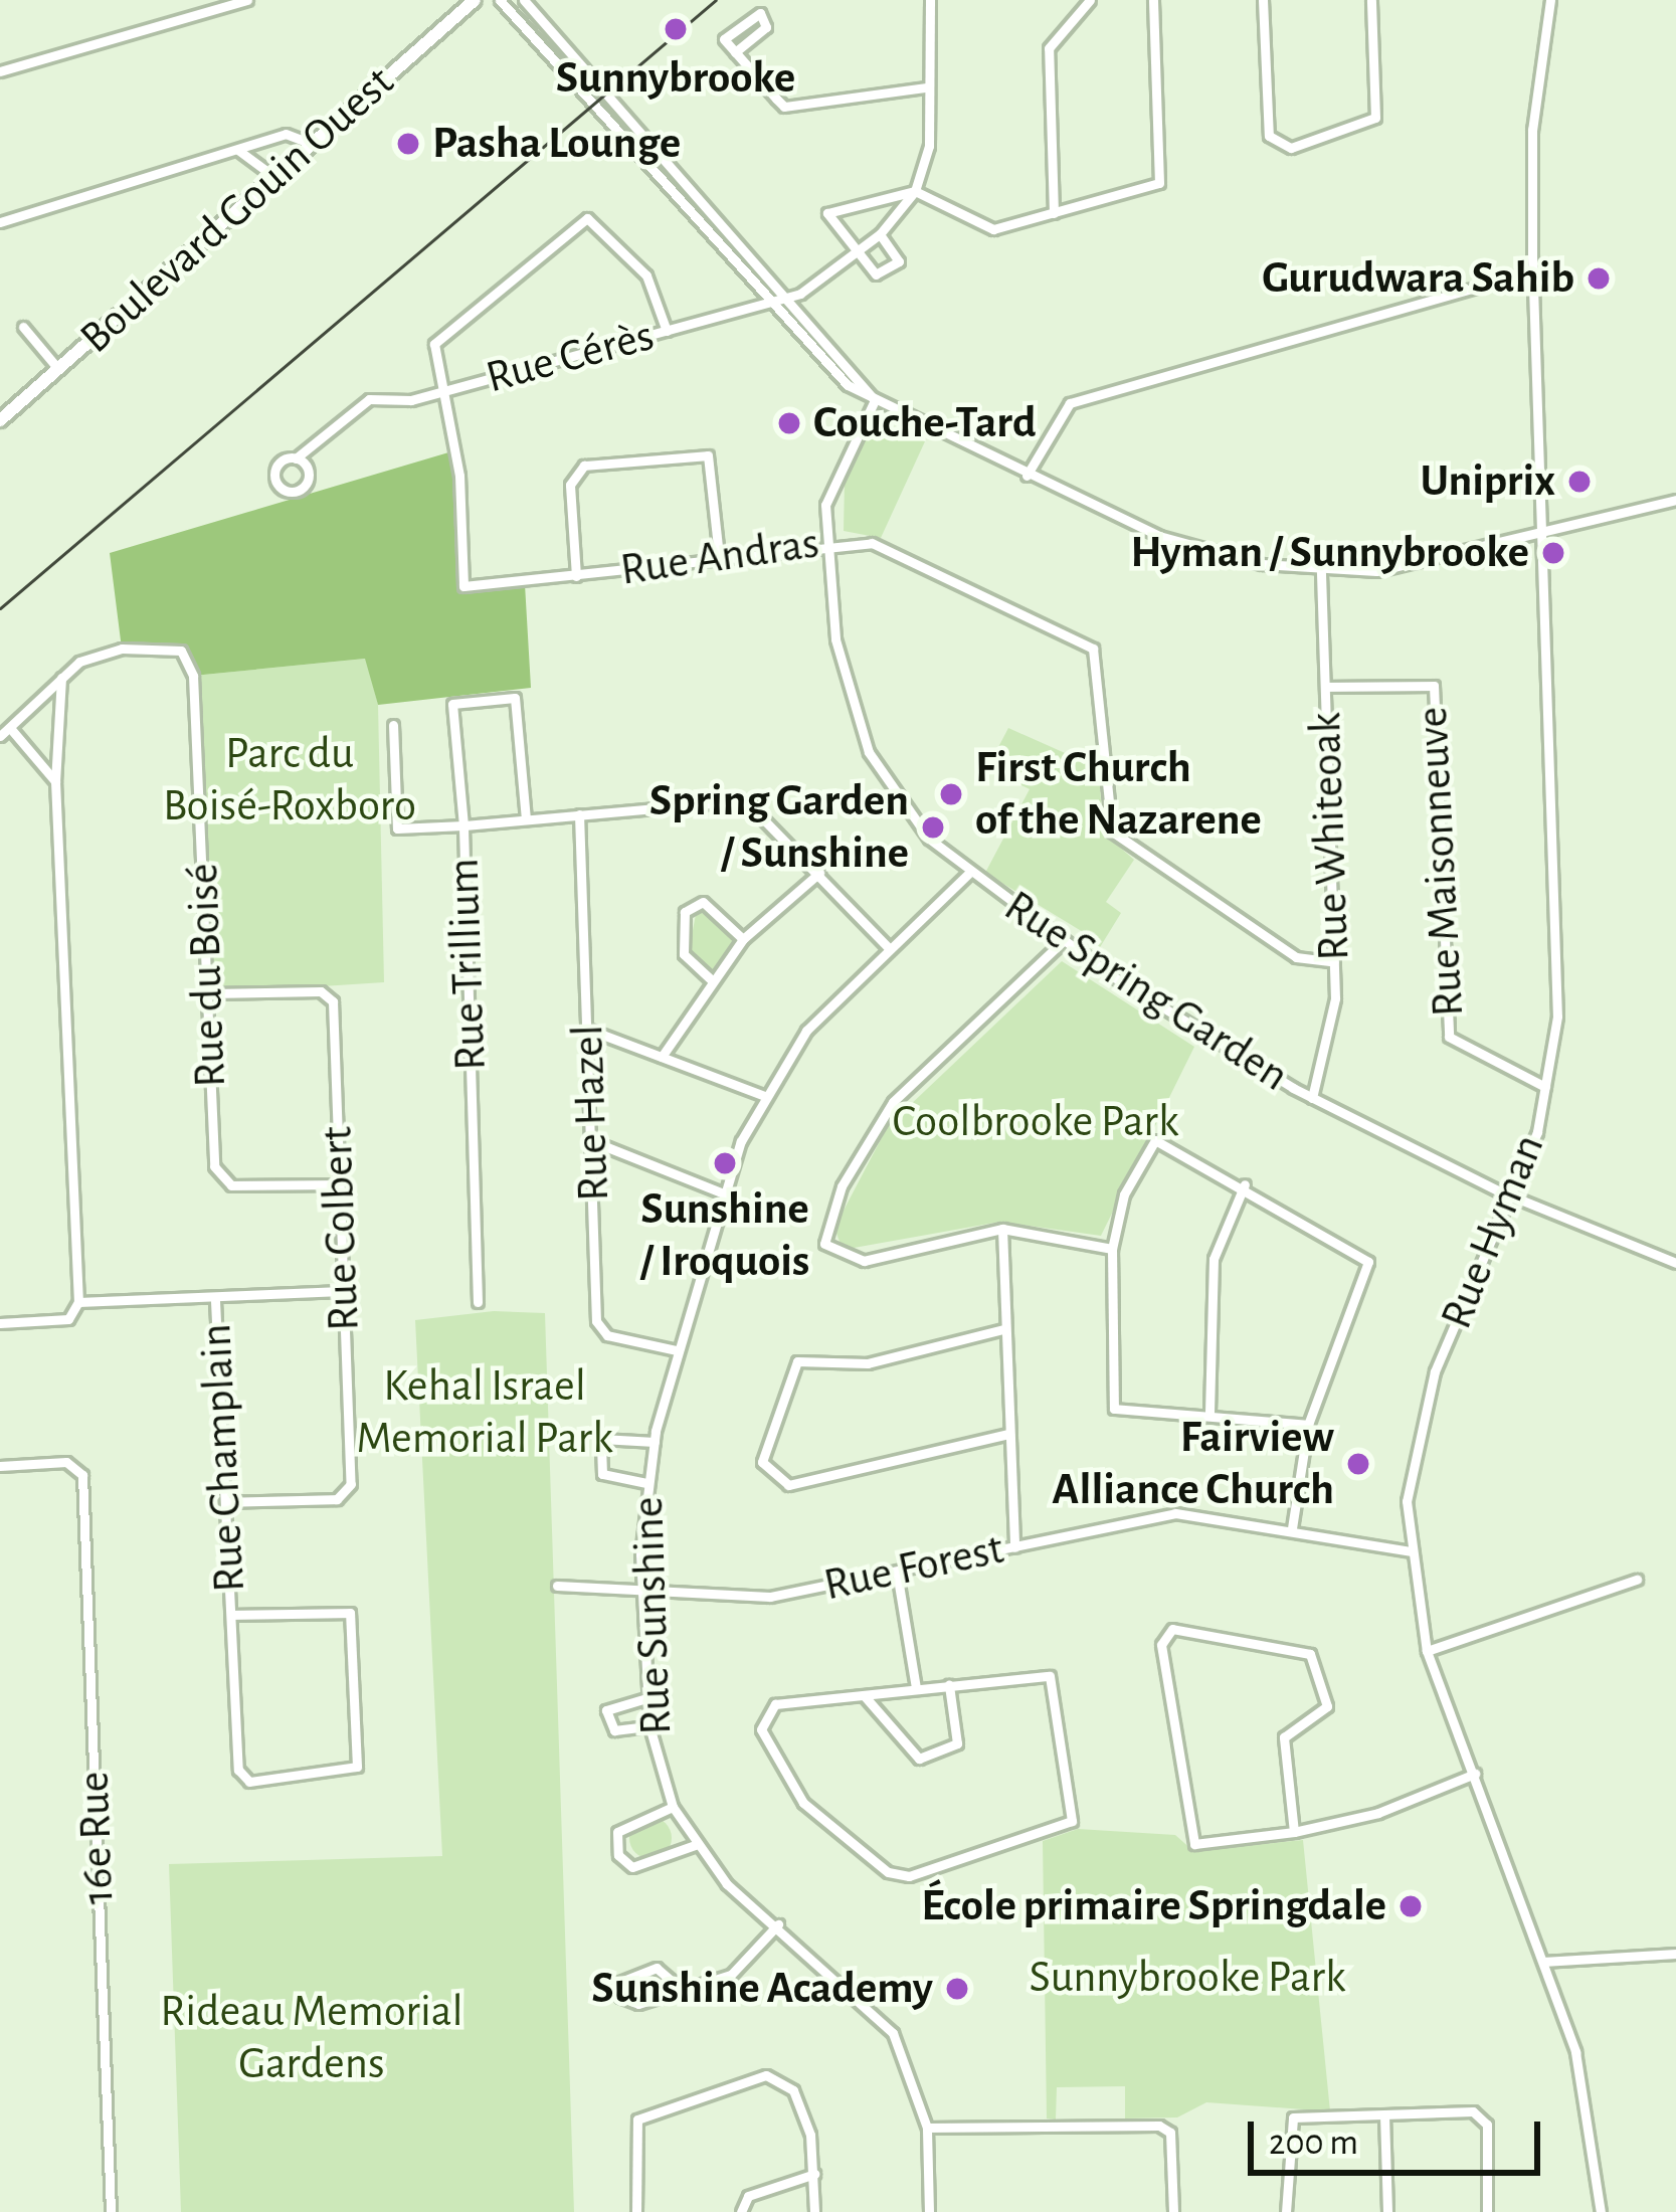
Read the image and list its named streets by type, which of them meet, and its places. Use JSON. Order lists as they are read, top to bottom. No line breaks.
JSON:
{"streets":{"main road":["Boulevard Gouin Ouest"],"street":["Rue Cérès","Rue Andras","Rue Whiteoak","Rue Maisonneuve","Rue Trillium","Rue du Boisé","Rue Spring Garden","Rue Hazel","Rue Colbert","Rue Hyman","Rue Champlain","Rue Forest","Rue Sunshine","16e Rue"]},"crossings":[["Rue Cérès","Rue Andras"],["Rue Andras","Rue Whiteoak"],["Rue Andras","Rue Spring Garden"],["Rue Whiteoak","Rue Maisonneuve"],["Rue Whiteoak","Rue Spring Garden"],["Rue Maisonneuve","Rue Hyman"],["Rue Trillium","Rue Hazel"],["Rue Trillium","Rue Sunshine"],["Rue du Boisé","Rue Colbert"],["Rue Spring Garden","Rue Hyman"],["Rue Spring Garden","Rue Sunshine"],["Rue Hazel","Rue Sunshine"],["Rue Colbert","Rue Champlain"],["Rue Hyman","Rue Forest"],["Rue Forest","Rue Sunshine"]],"parks":["Parc du Boisé-Roxboro","Coolbrooke Park","Kehal Israel Memorial Park","Sunnybrooke Park","Rideau Memorial Gardens"],"places":["Sunnybrooke","Pasha Lounge","Gurudwara Sahib","Couche-Tard","Uniprix","Hyman / Sunnybrooke","First Church of the Nazarene","Spring Garden / Sunshine","Sunshine / Iroquois","Fairview Alliance Church","École primaire Springdale","Sunshine Academy"],"scale_bar":"200 m"}
